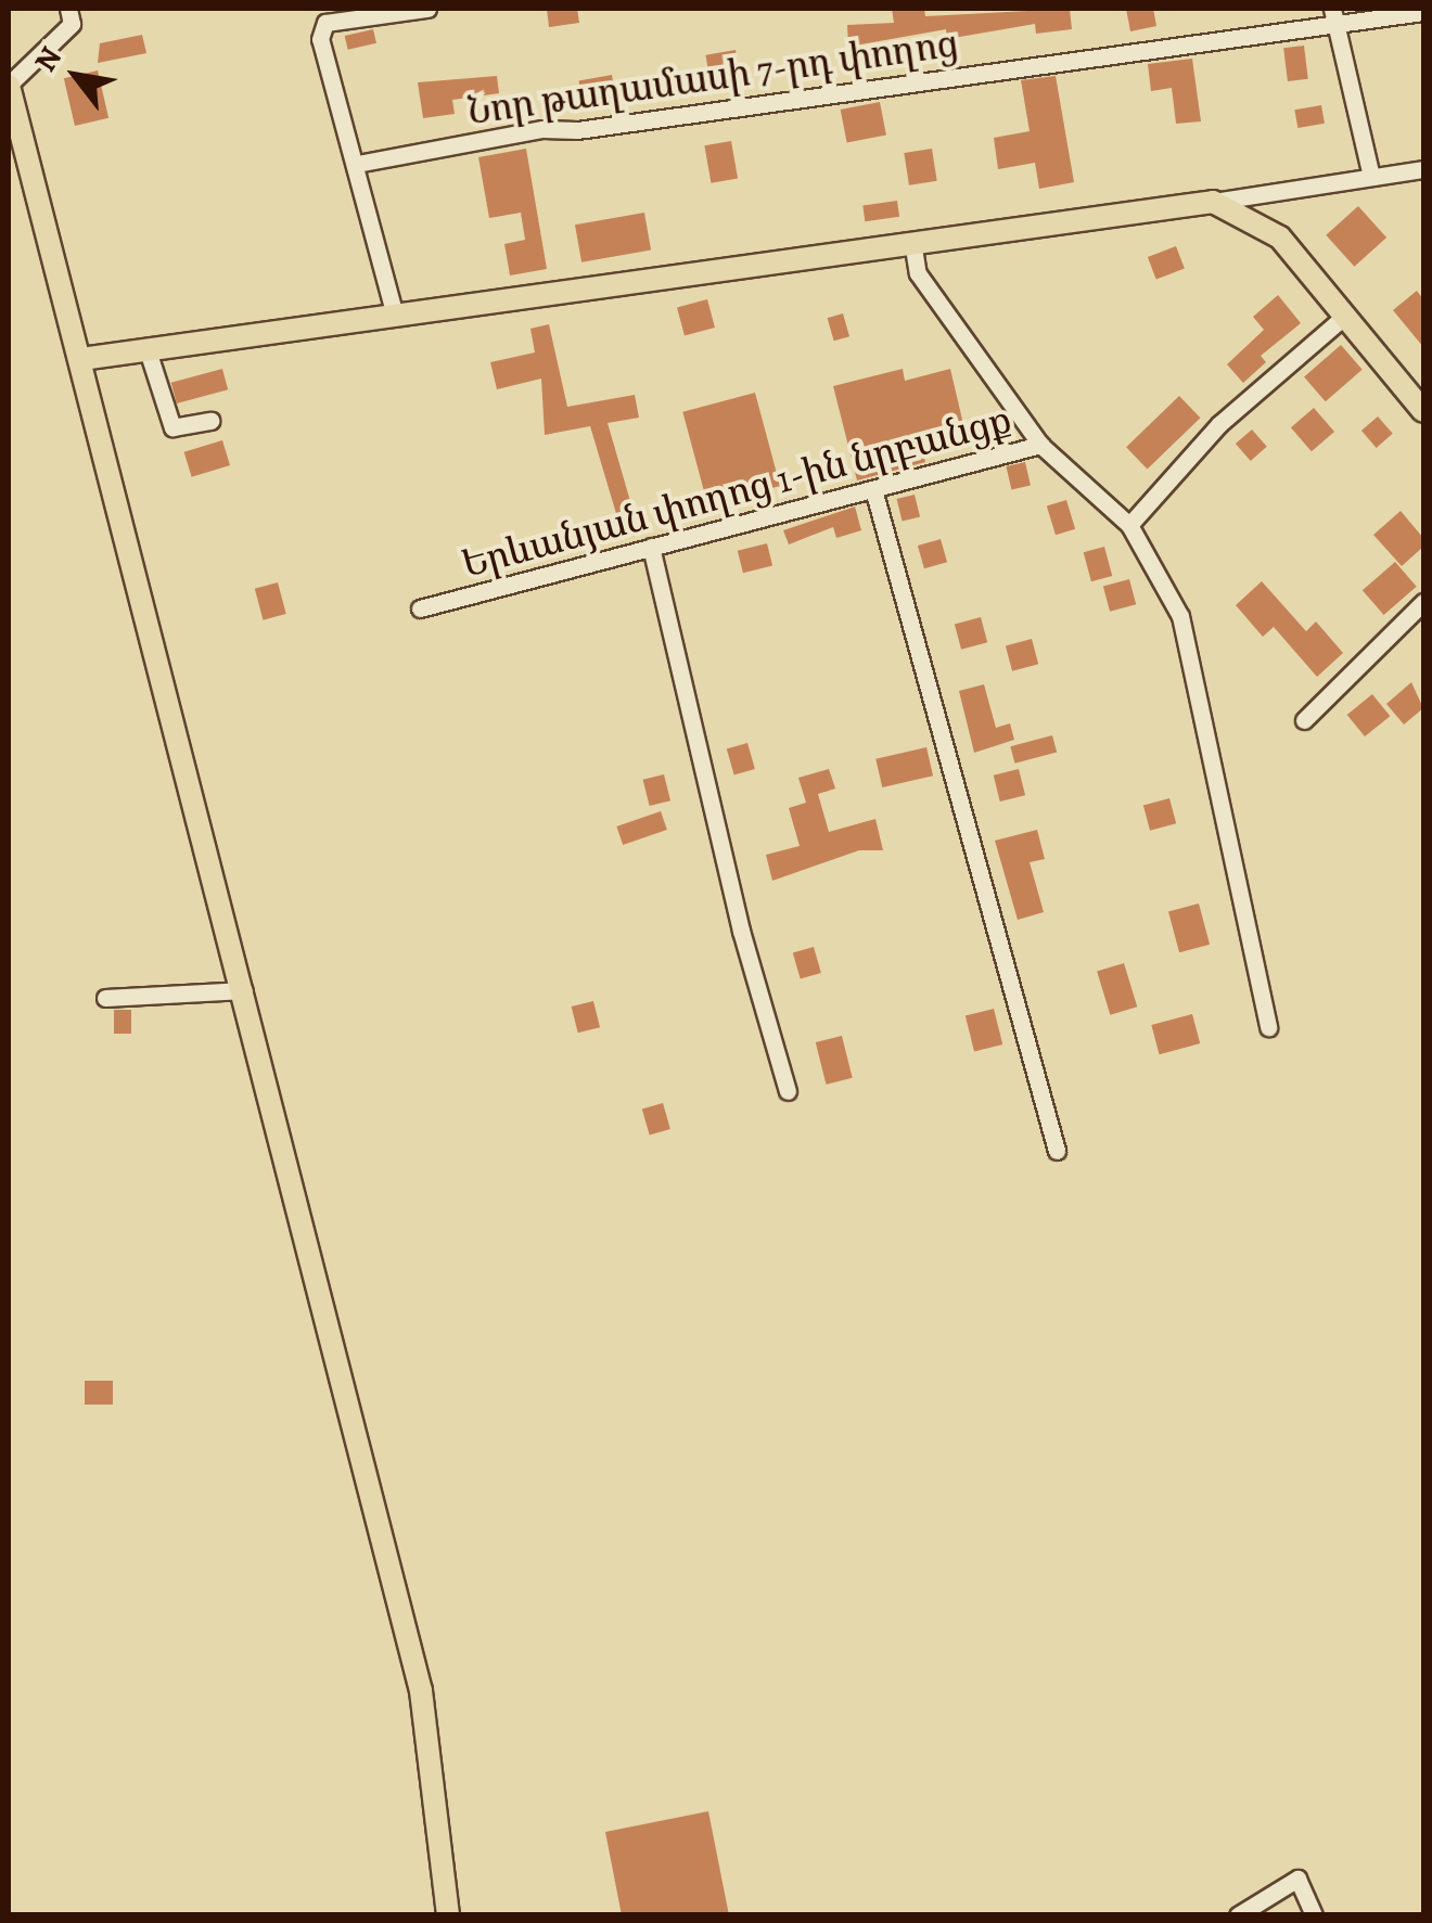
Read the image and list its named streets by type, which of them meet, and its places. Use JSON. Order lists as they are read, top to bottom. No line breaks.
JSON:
{"streets":{"street":["Նոր թաղամասի 7-րդ փողոց","Երևանյան փողոց 1-ին նրբանցք"]},"north":"top left"}
